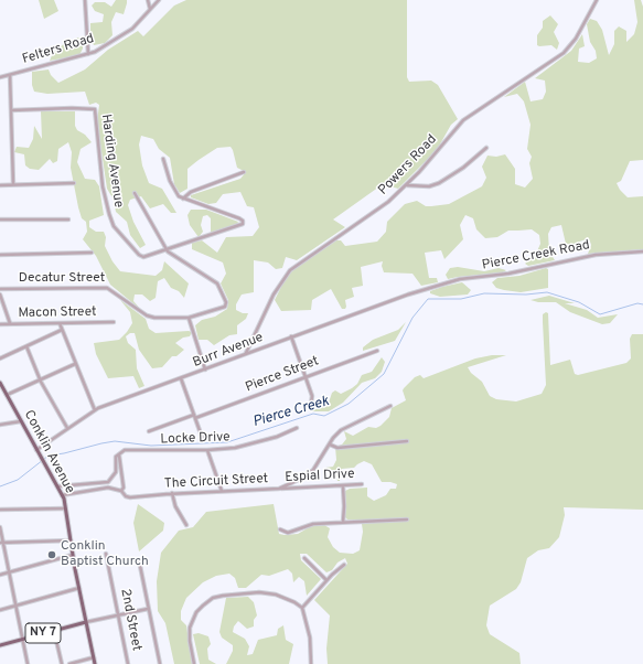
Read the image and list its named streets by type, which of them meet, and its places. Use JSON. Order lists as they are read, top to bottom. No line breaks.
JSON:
{"streets":{"main road":["Conklin Avenue","NY 7"],"street":["Felters Road","Harding Avenue","Powers Road","Pierce Creek Road","Decatur Street","Macon Street","Burr Avenue","Pierce Street","Locke Drive","Espial Drive","The Circuit Street","2nd Street"]},"crossings":[["Harding Avenue","Decatur Street"],["Powers Road","Burr Avenue"],["Pierce Creek Road","Burr Avenue"],["Burr Avenue","Conklin Avenue"],["Conklin Avenue","NY 7"],["Espial Drive","The Circuit Street"]],"water":["Pierce Creek"],"places":["Conklin Baptist Church"]}
